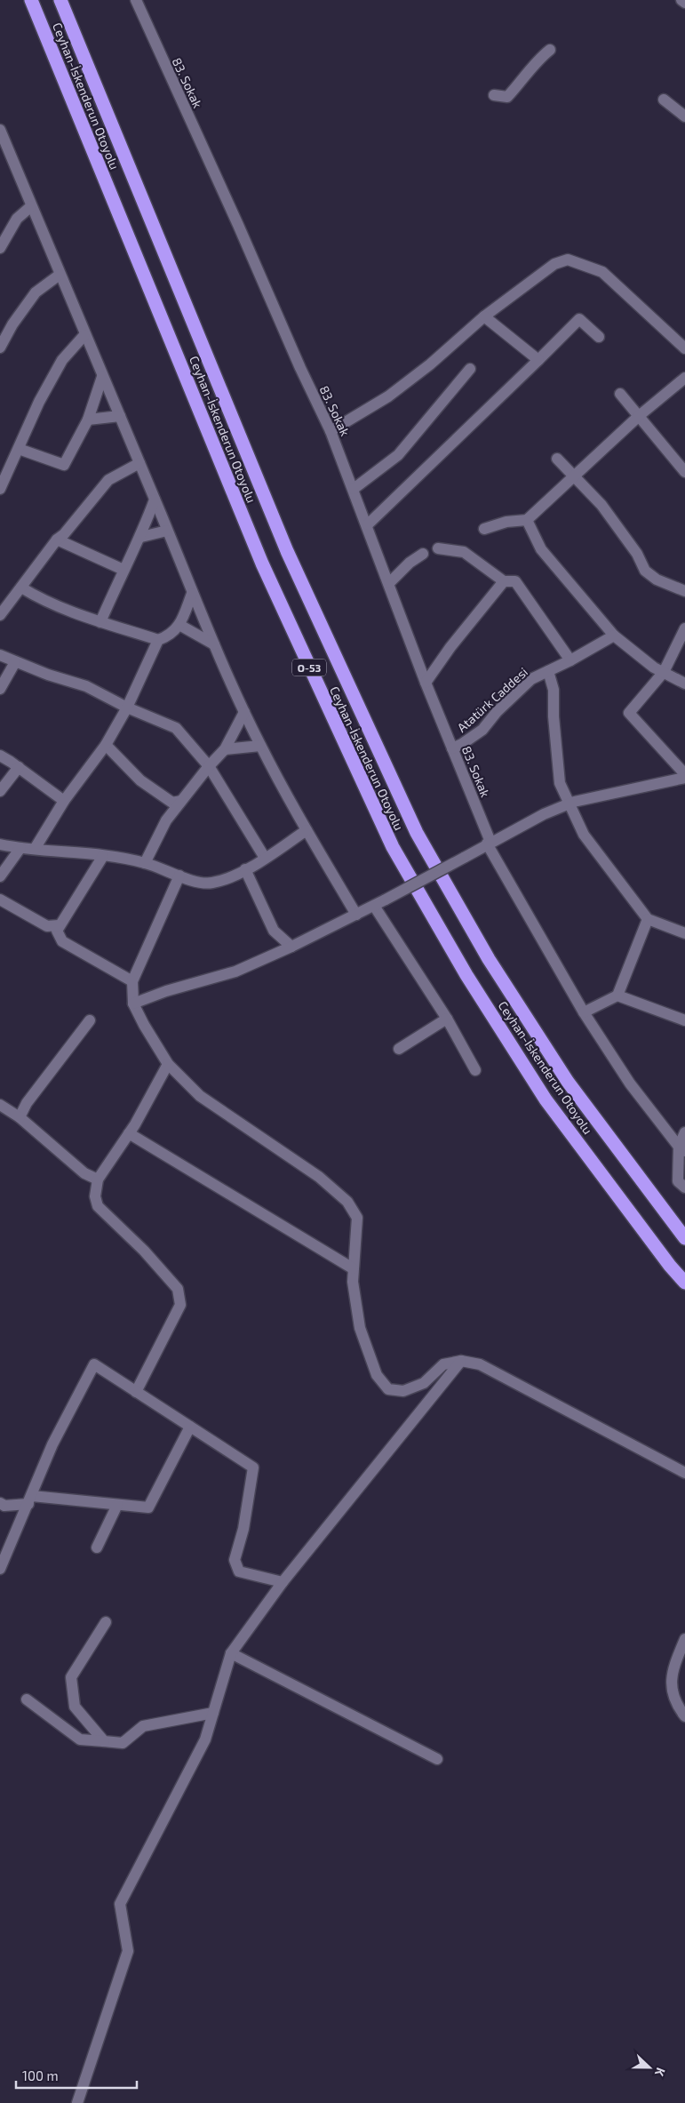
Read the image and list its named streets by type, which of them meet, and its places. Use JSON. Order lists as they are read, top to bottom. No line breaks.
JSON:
{"streets":{"highway":["Ceyhan-İskenderun Otoyolu","O-53"],"street":["83. Sokak","Atatürk Caddesi"]},"crossings":[["83. Sokak","Atatürk Caddesi"]],"scale_bar":"100 m","north":"right"}
